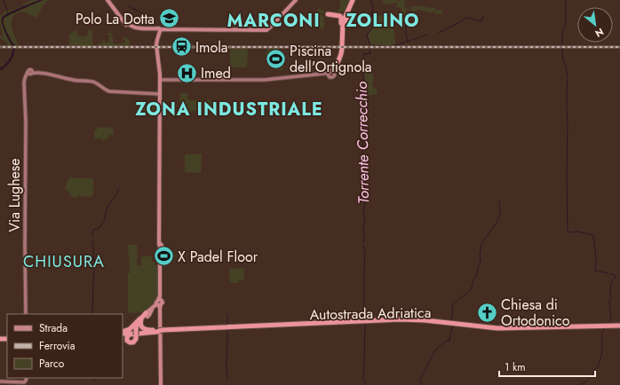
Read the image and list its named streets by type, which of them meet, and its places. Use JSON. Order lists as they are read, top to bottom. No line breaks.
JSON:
{"streets":{"highway":["Autostrada Adriatica"],"main road":["Via Lughese"]},"districts":["MARCONI","ZOLINO","ZONA INDUSTRIALE","CHIUSURA"],"water":["Torrente Correcchio"],"places":{"school or university":["Polo La Dotta"],"station":["Imola"],"sports":["Piscina dell'Ortignola","X Padel Floor"],"hospital":["Imed"],"church":["Chiesa di Ortodonico"]},"legend":["Strada","Ferrovia","Parco"],"scale_bar":"1 km","north":"bottom right"}
